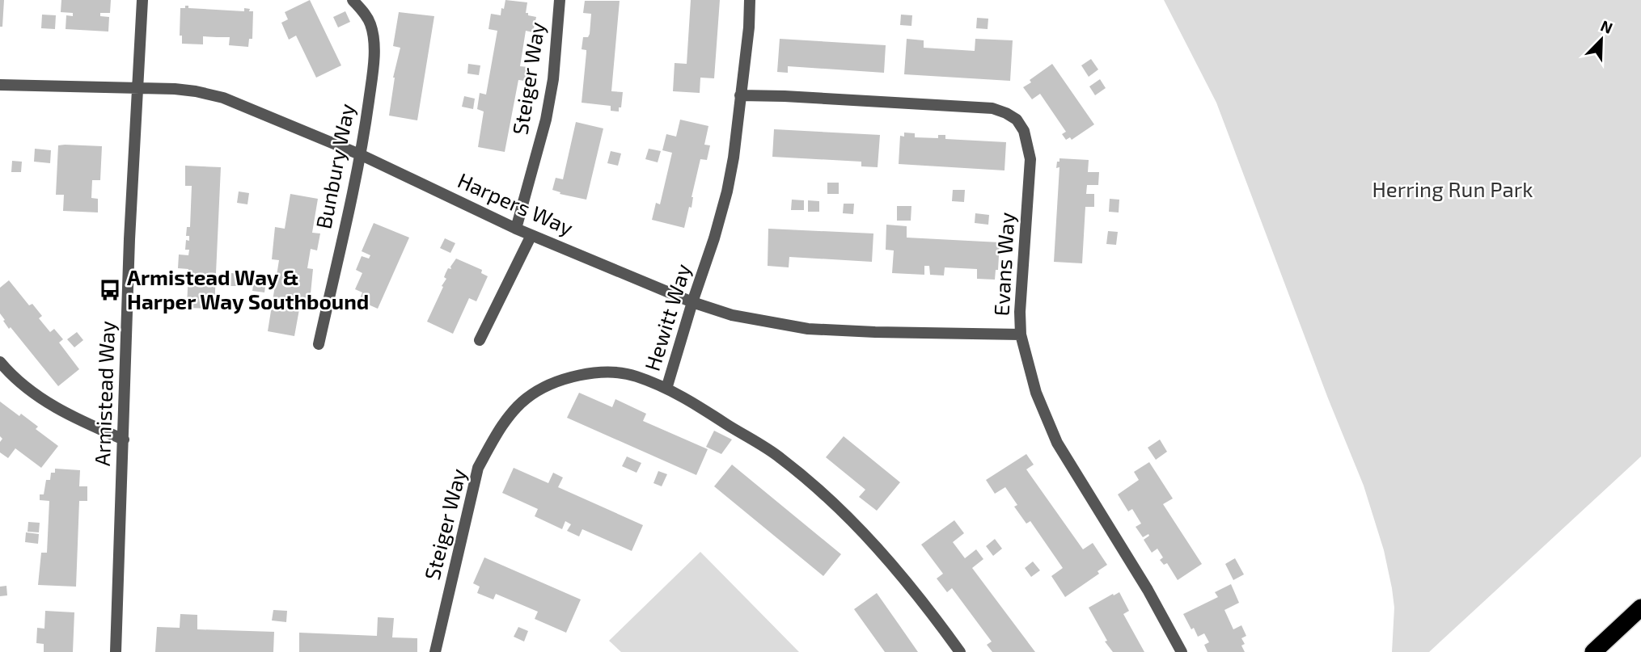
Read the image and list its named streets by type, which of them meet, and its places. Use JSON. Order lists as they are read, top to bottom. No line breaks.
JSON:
{"streets":{"street":["Steiger Way","Bunbury Way","Harpers Way","Evans Way","Hewitt Way","Armistead Way"]},"crossings":[["Steiger Way","Harpers Way"],["Steiger Way","Hewitt Way"],["Bunbury Way","Harpers Way"],["Harpers Way","Evans Way"],["Harpers Way","Hewitt Way"],["Harpers Way","Armistead Way"],["Evans Way","Hewitt Way"]],"parks":["Herring Run Park"],"places":{"bus stop":["Armistead Way & Harper Way Southbound"]},"north":"top right"}
